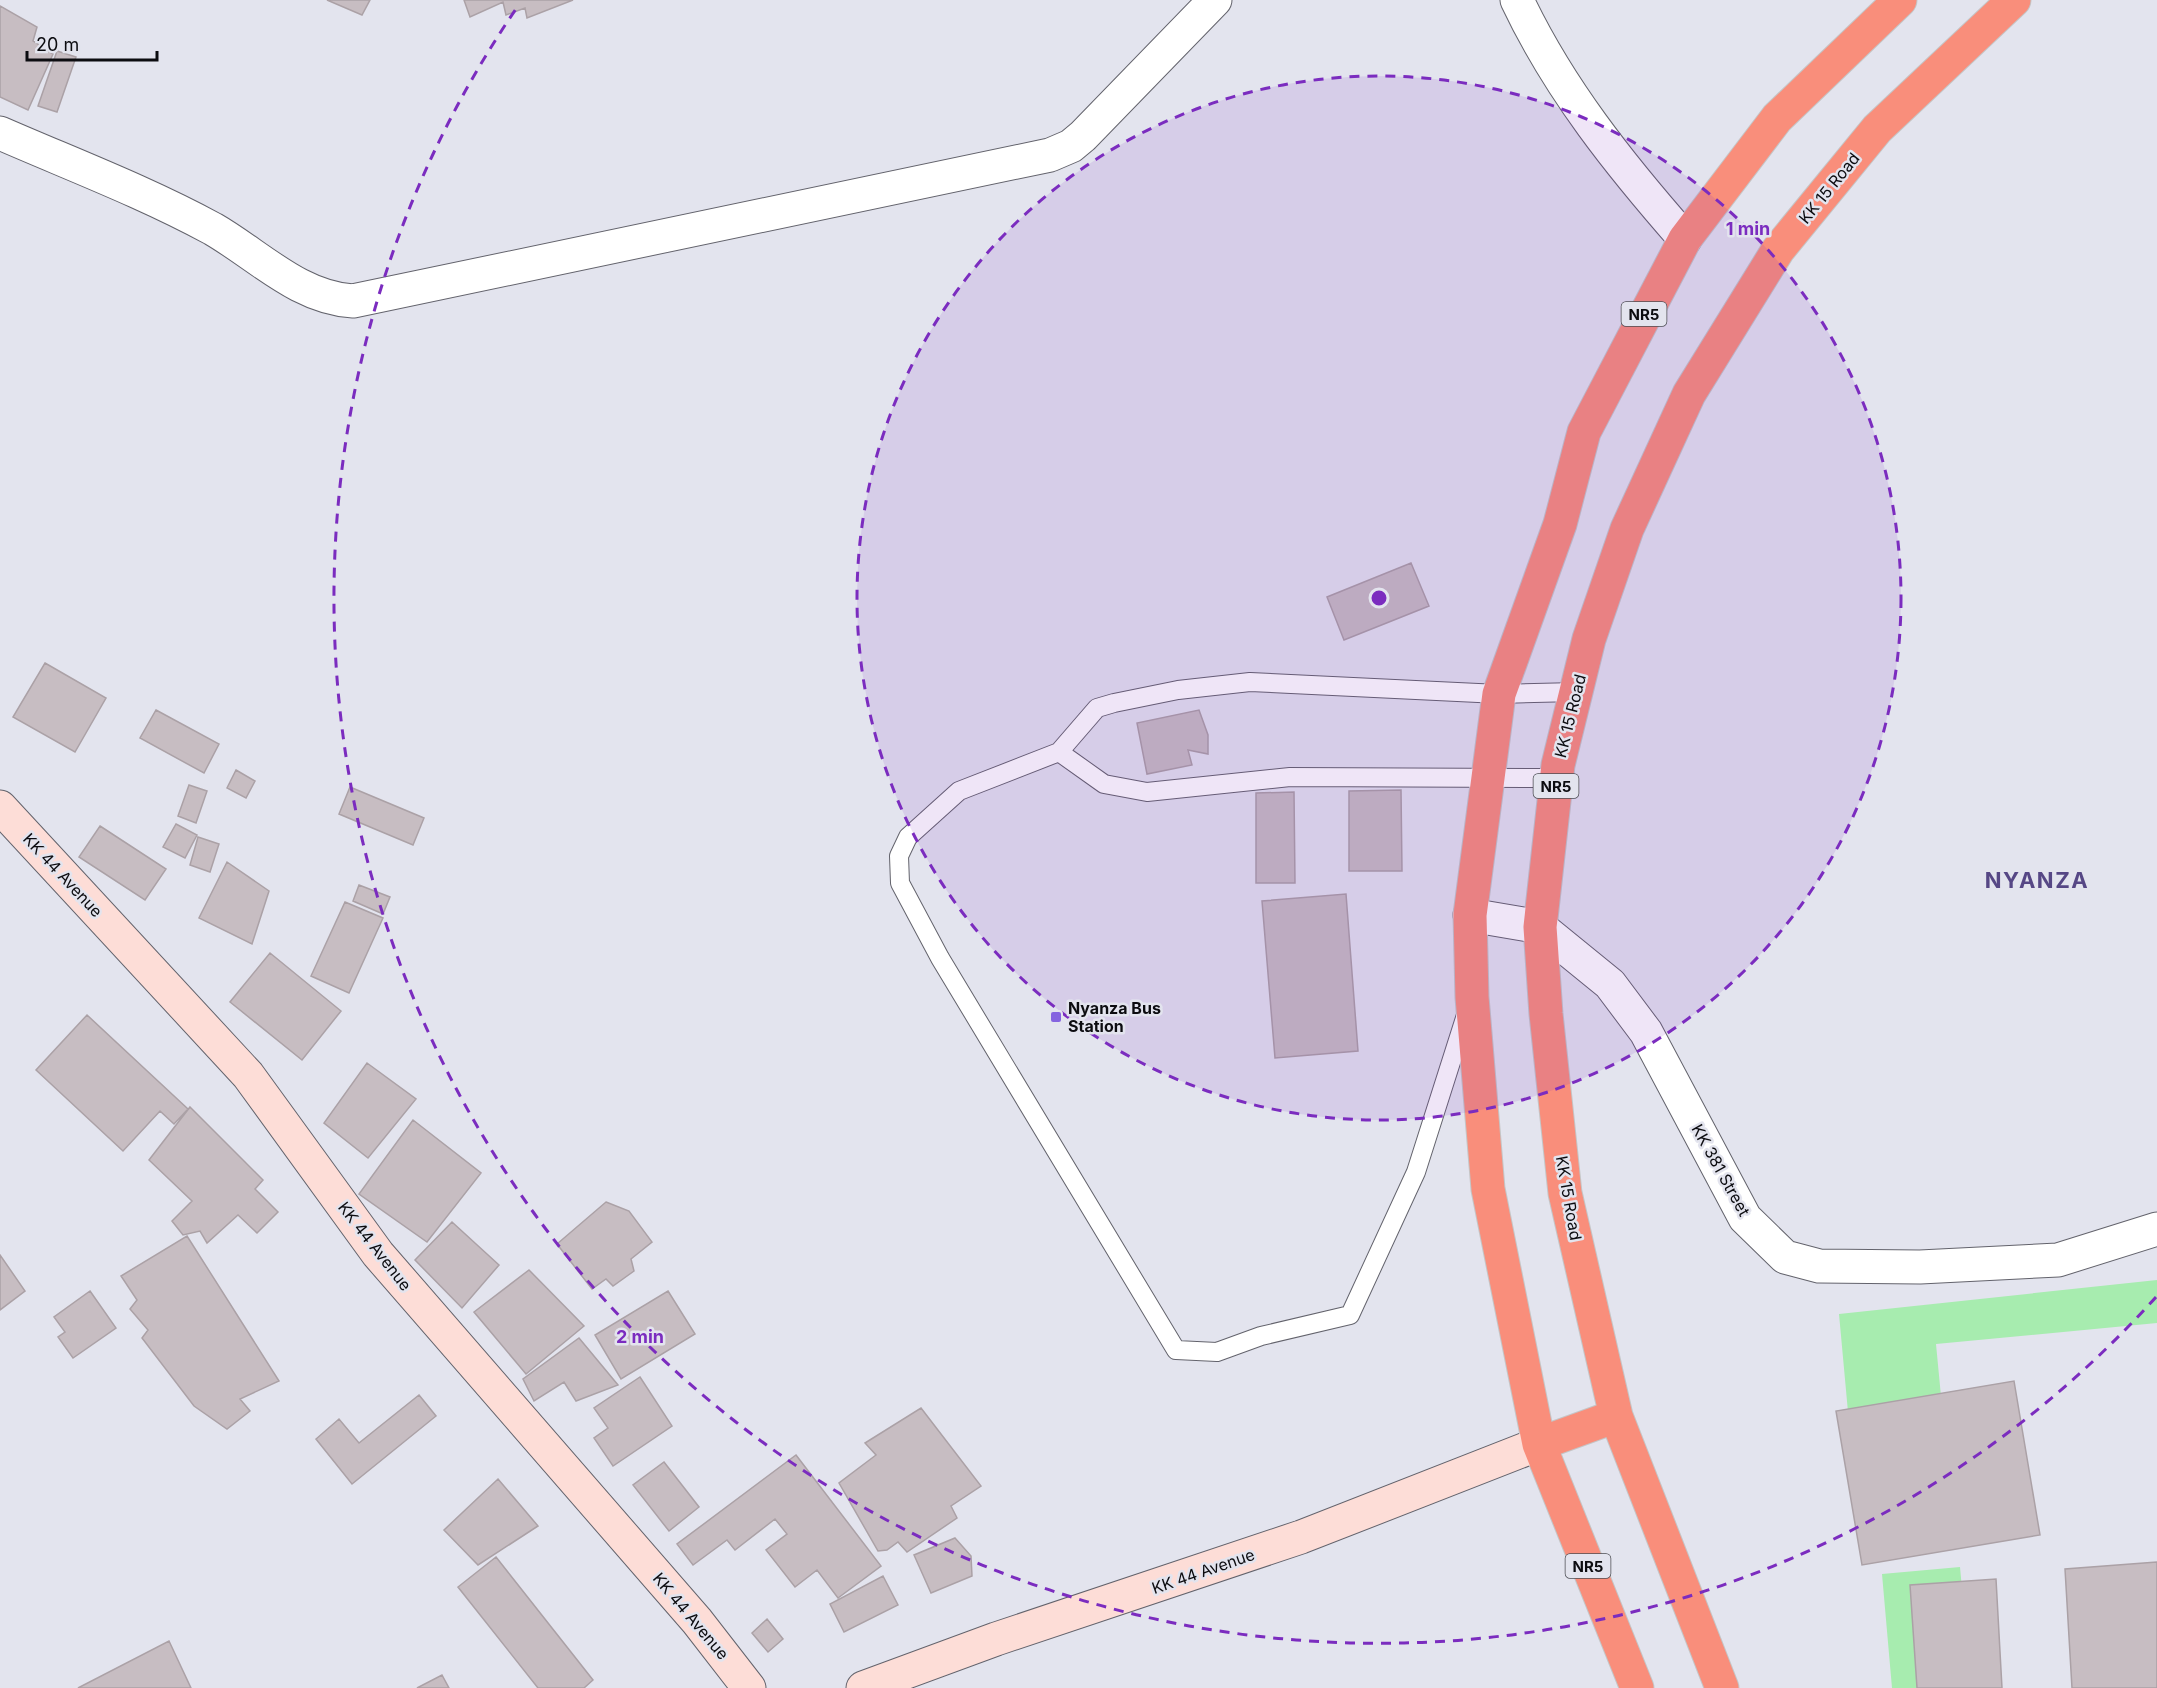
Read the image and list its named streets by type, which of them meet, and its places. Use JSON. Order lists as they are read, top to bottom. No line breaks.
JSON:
{"streets":{"highway":["KK 15 Road","NR5"],"main road":["KK 44 Avenue"],"street":["KK 381 Street"]},"crossings":[["KK 15 Road","KK 381 Street"],["NR5","KK 44 Avenue"]],"districts":["NYANZA"],"places":{"transit":["Nyanza Bus Station"]},"scale_bar":"20 m","rings":["1 min","2 min"]}
